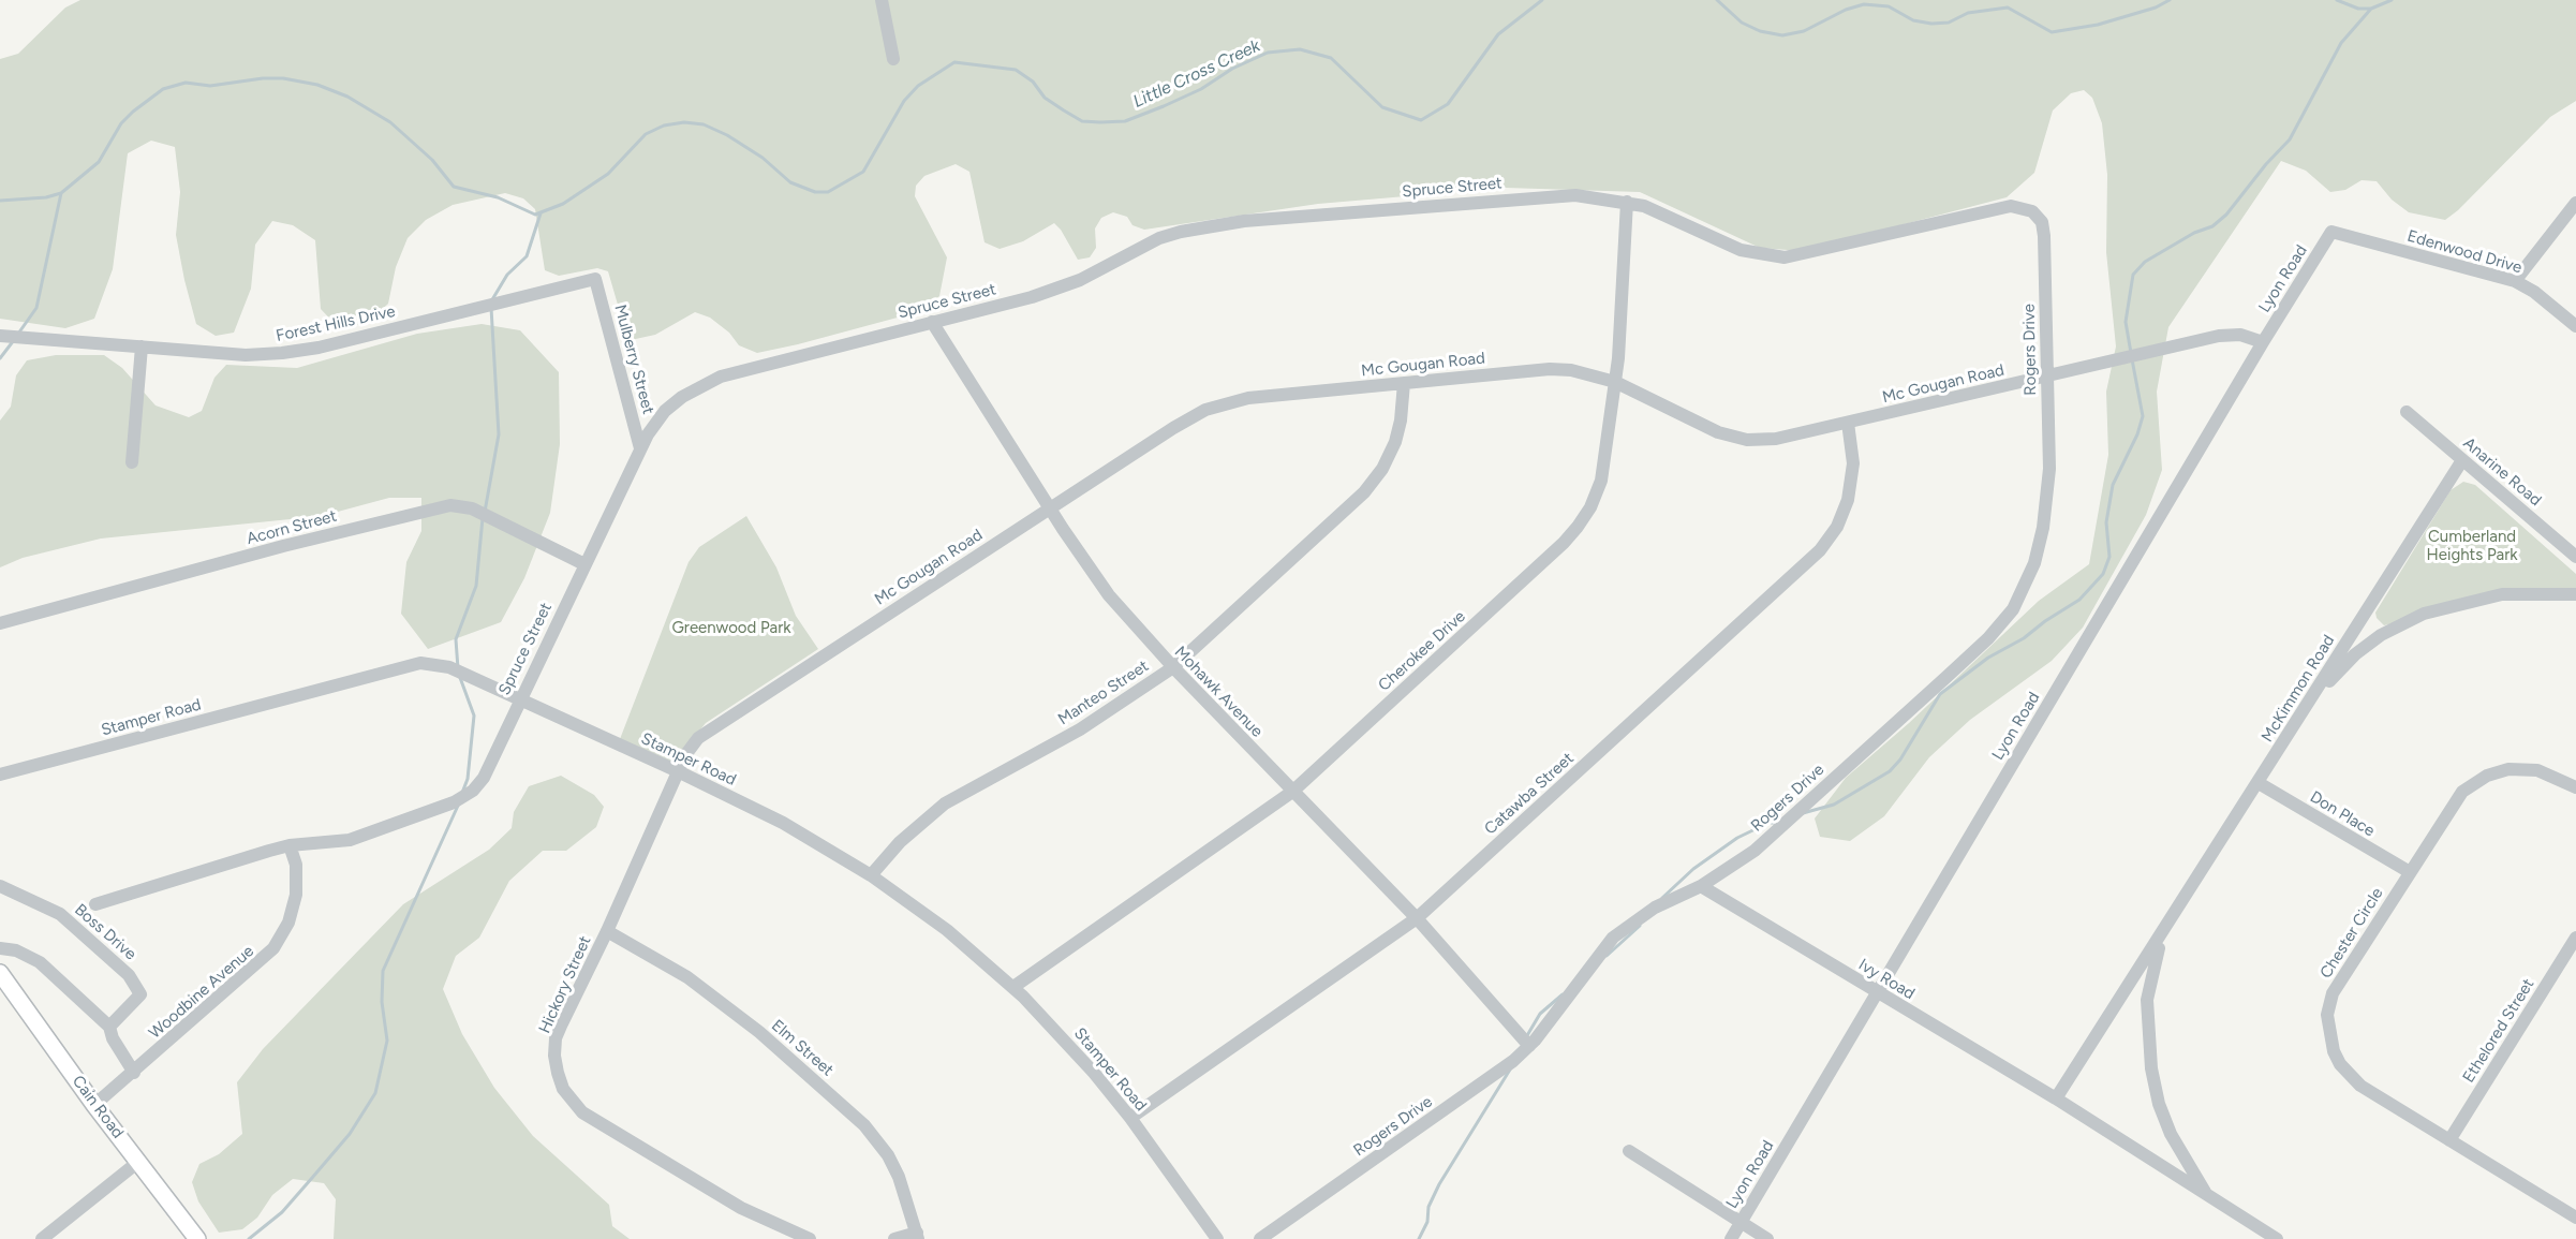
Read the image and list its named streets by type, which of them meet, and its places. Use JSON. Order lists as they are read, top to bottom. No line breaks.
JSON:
{"streets":{"main road":["Cain Road"],"street":["Spruce Street","Edenwood Drive","Lyon Road","Forest Hills Drive","Rogers Drive","Mulberry Street","Mc Gougan Road","Anarine Road","Acorn Street","Cherokee Drive","McKimmon Road","Mohawk Avenue","Manteo Street","Stamper Road","Catawba Street","Don Place","Boss Drive","Chester Circle","Ivy Road","Hickory Street","Woodbine Avenue","Ethelored Street","Elm Street"]},"crossings":[["Spruce Street","Rogers Drive"],["Spruce Street","Mulberry Street"],["Spruce Street","Acorn Street"],["Spruce Street","Cherokee Drive"],["Spruce Street","Mohawk Avenue"],["Spruce Street","Stamper Road"],["Spruce Street","Woodbine Avenue"],["Edenwood Drive","Lyon Road"],["Lyon Road","Mc Gougan Road"],["Lyon Road","Ivy Road"],["Forest Hills Drive","Mulberry Street"],["Rogers Drive","Mc Gougan Road"],["Rogers Drive","Mohawk Avenue"],["Rogers Drive","Ivy Road"],["Mc Gougan Road","Cherokee Drive"],["Mc Gougan Road","Mohawk Avenue"],["Mc Gougan Road","Manteo Street"],["Mc Gougan Road","Stamper Road"],["Mc Gougan Road","Catawba Street"],["Mc Gougan Road","Hickory Street"],["Anarine Road","McKimmon Road"],["Cherokee Drive","Mohawk Avenue"],["Cherokee Drive","Stamper Road"],["McKimmon Road","Don Place"],["McKimmon Road","Ivy Road"],["Mohawk Avenue","Manteo Street"],["Mohawk Avenue","Catawba Street"],["Manteo Street","Stamper Road"],["Stamper Road","Catawba Street"],["Stamper Road","Hickory Street"],["Don Place","Chester Circle"],["Chester Circle","Ethelored Street"],["Hickory Street","Elm Street"],["Woodbine Avenue","Cain Road"]],"water":["Little Cross Creek"],"parks":["Cumberland Heights Park","Greenwood Park"]}
